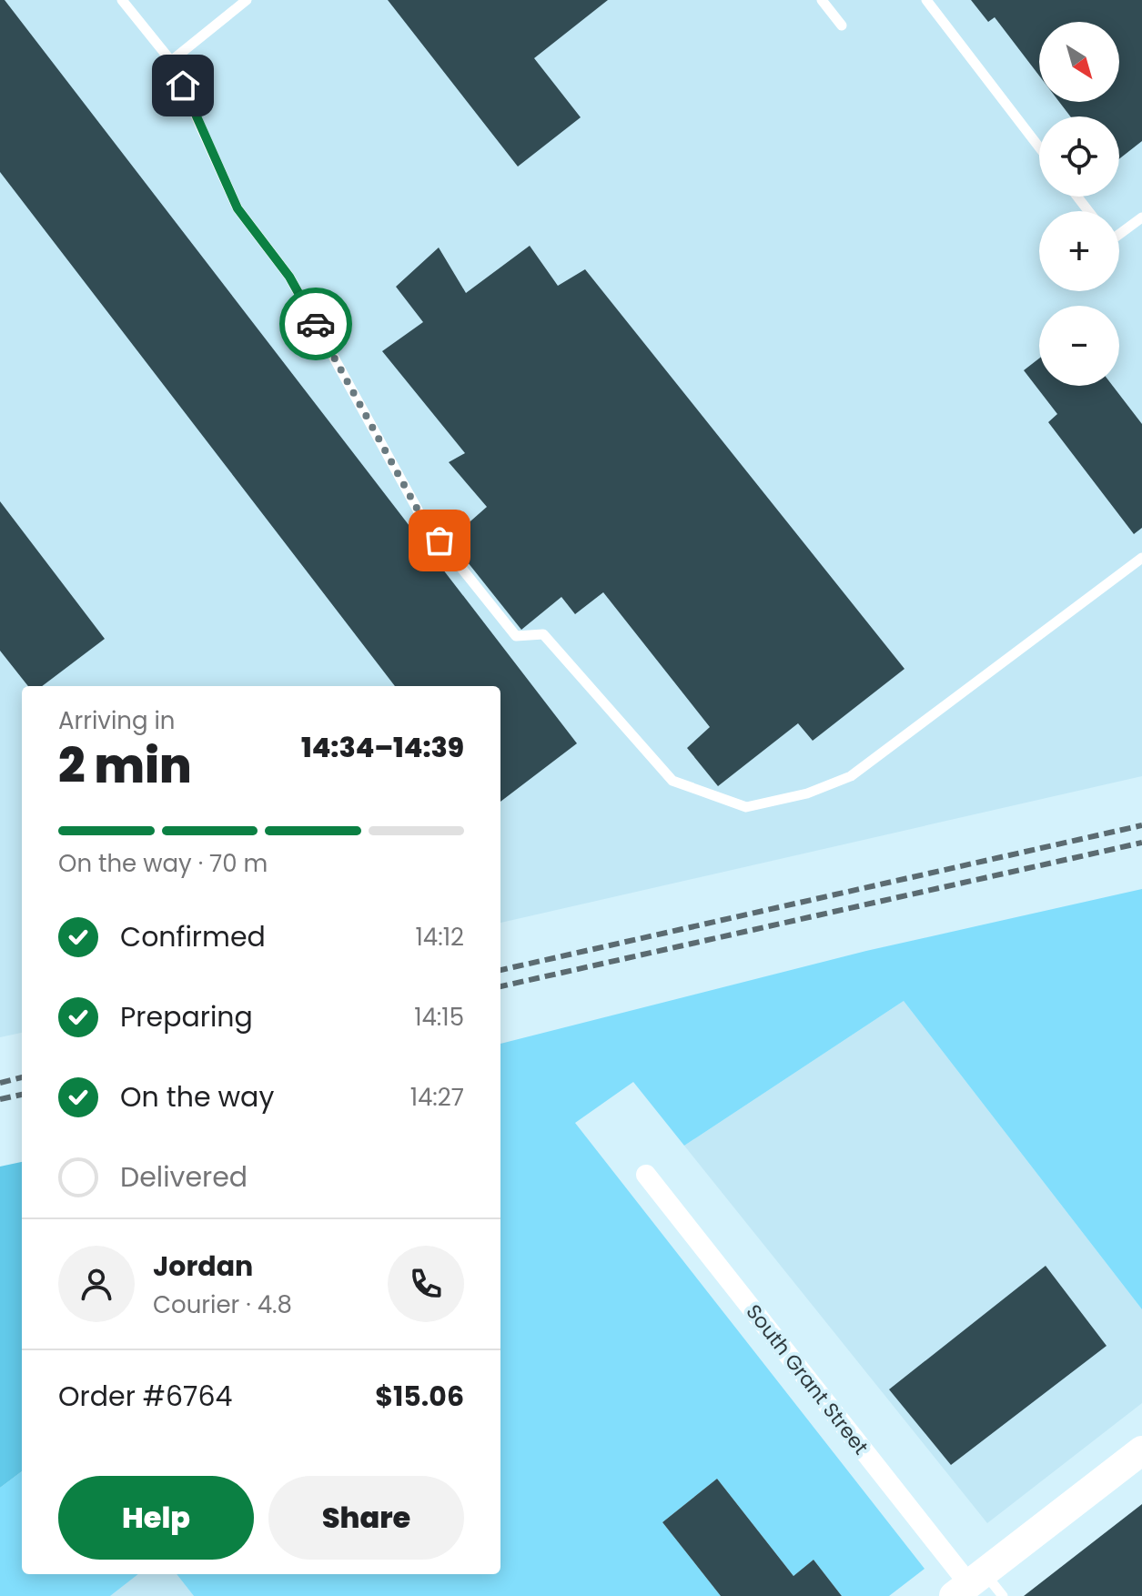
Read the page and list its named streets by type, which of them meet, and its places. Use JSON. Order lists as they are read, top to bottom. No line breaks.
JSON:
{"streets":{"street":["South Grant Street"]},"north":"bottom right","page":{"map_buttons":["+","−"],"heading":["2 min","Arriving in","14:34–14:39"],"panel":["Jordan","Courier · 4.8","Order #6764","$15.06"],"bar":"On the way · 70 m","list":[["Confirmed","14:12"],["Preparing","14:15"],["On the way","14:27"],"Delivered"],"buttons":["Help","Share"]}}
